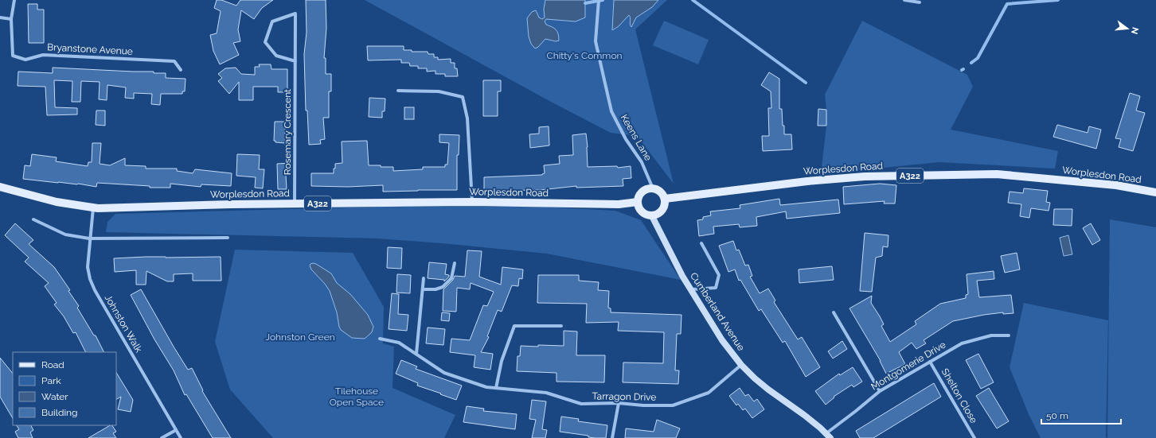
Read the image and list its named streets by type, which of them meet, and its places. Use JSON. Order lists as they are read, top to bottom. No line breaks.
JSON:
{"streets":{"main road":["Worplesdon Road","A322"],"street":["Bryanstone Avenue","Rosemary Crescent","Keens Lane","Cumberland Avenue","Johnston Walk","Montgomerie Drive","Shelton Close","Tarragon Drive"]},"crossings":[["Rosemary Crescent","Worplesdon Road"],["Keens Lane","Worplesdon Road"],["Keens Lane","Cumberland Avenue"],["Worplesdon Road","Cumberland Avenue"],["Worplesdon Road","Johnston Walk"],["Cumberland Avenue","Montgomerie Drive"],["Cumberland Avenue","Tarragon Drive"],["Montgomerie Drive","Shelton Close"]],"parks":["Chitty's Common","Johnston Green","Tilehouse Open Space"],"legend":["Road","Park","Water","Building"],"scale_bar":"50 m","north":"right"}
